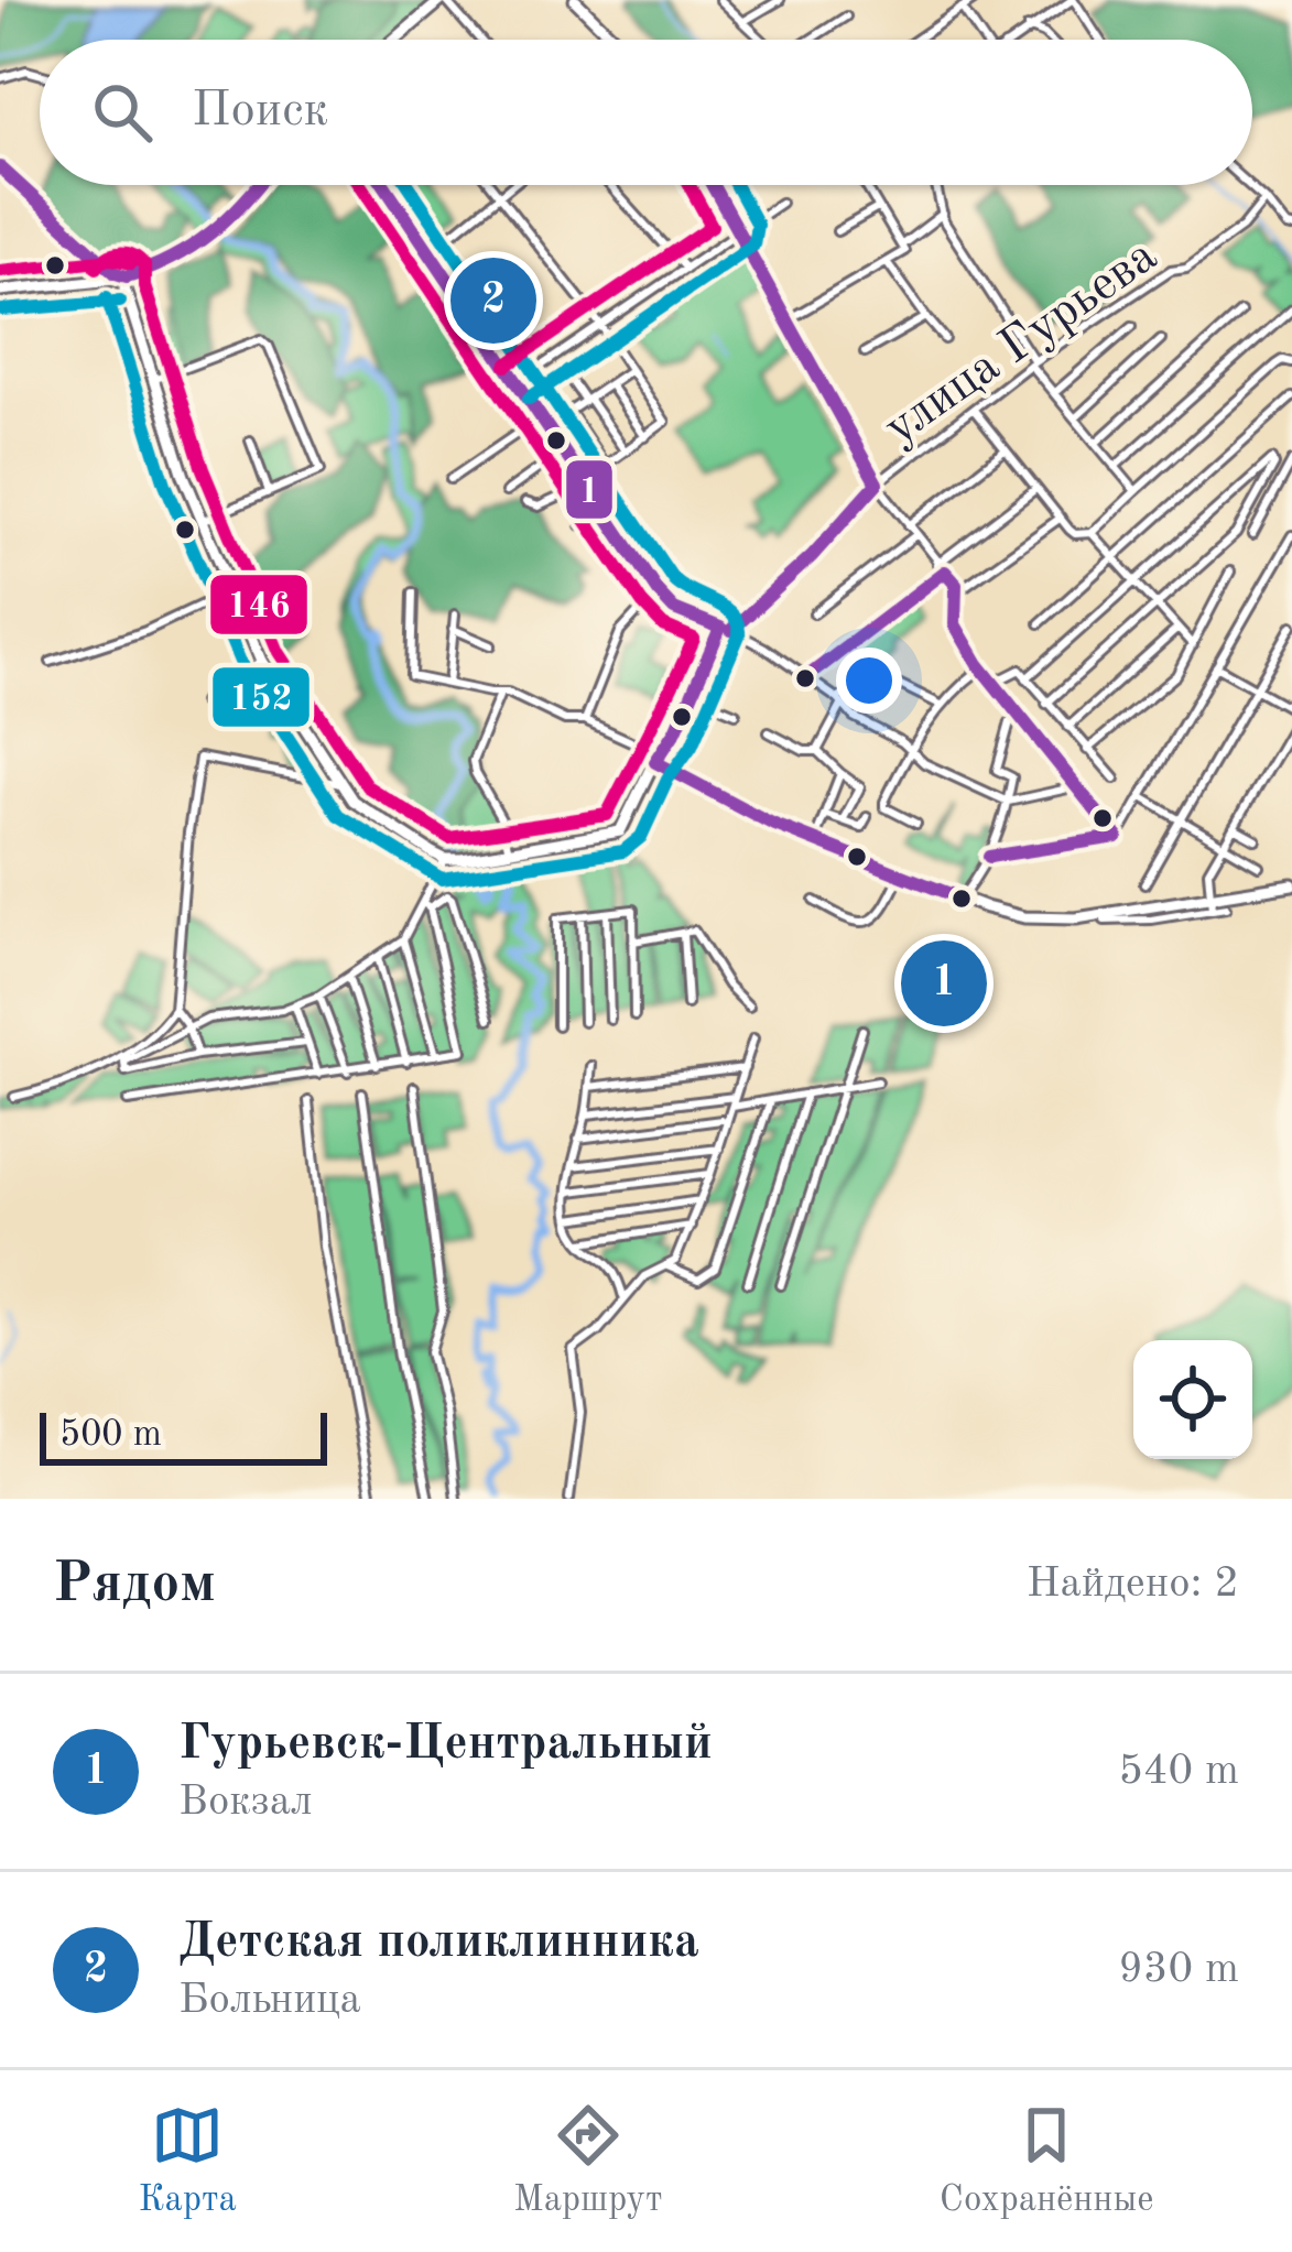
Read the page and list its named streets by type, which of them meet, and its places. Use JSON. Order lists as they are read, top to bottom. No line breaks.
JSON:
{"streets":{"main road":["улица Гурьева"]},"lines":["transit line 1","transit line 152","transit line 146"],"scale_bar":"500 m","page":{"search":"Поиск","pins":["2","1"],"scale":"500 m","heading":["Рядом","Найдено: 2"],"list":[{"mark":"1","name":"Гурьевск-Центральный","note":"Вокзал","value":"540 m"},{"mark":"2","name":"Детская поликлинника","note":"Больница","value":"930 m"}],"nav":["Карта","Маршрут","Сохранённые"]}}
